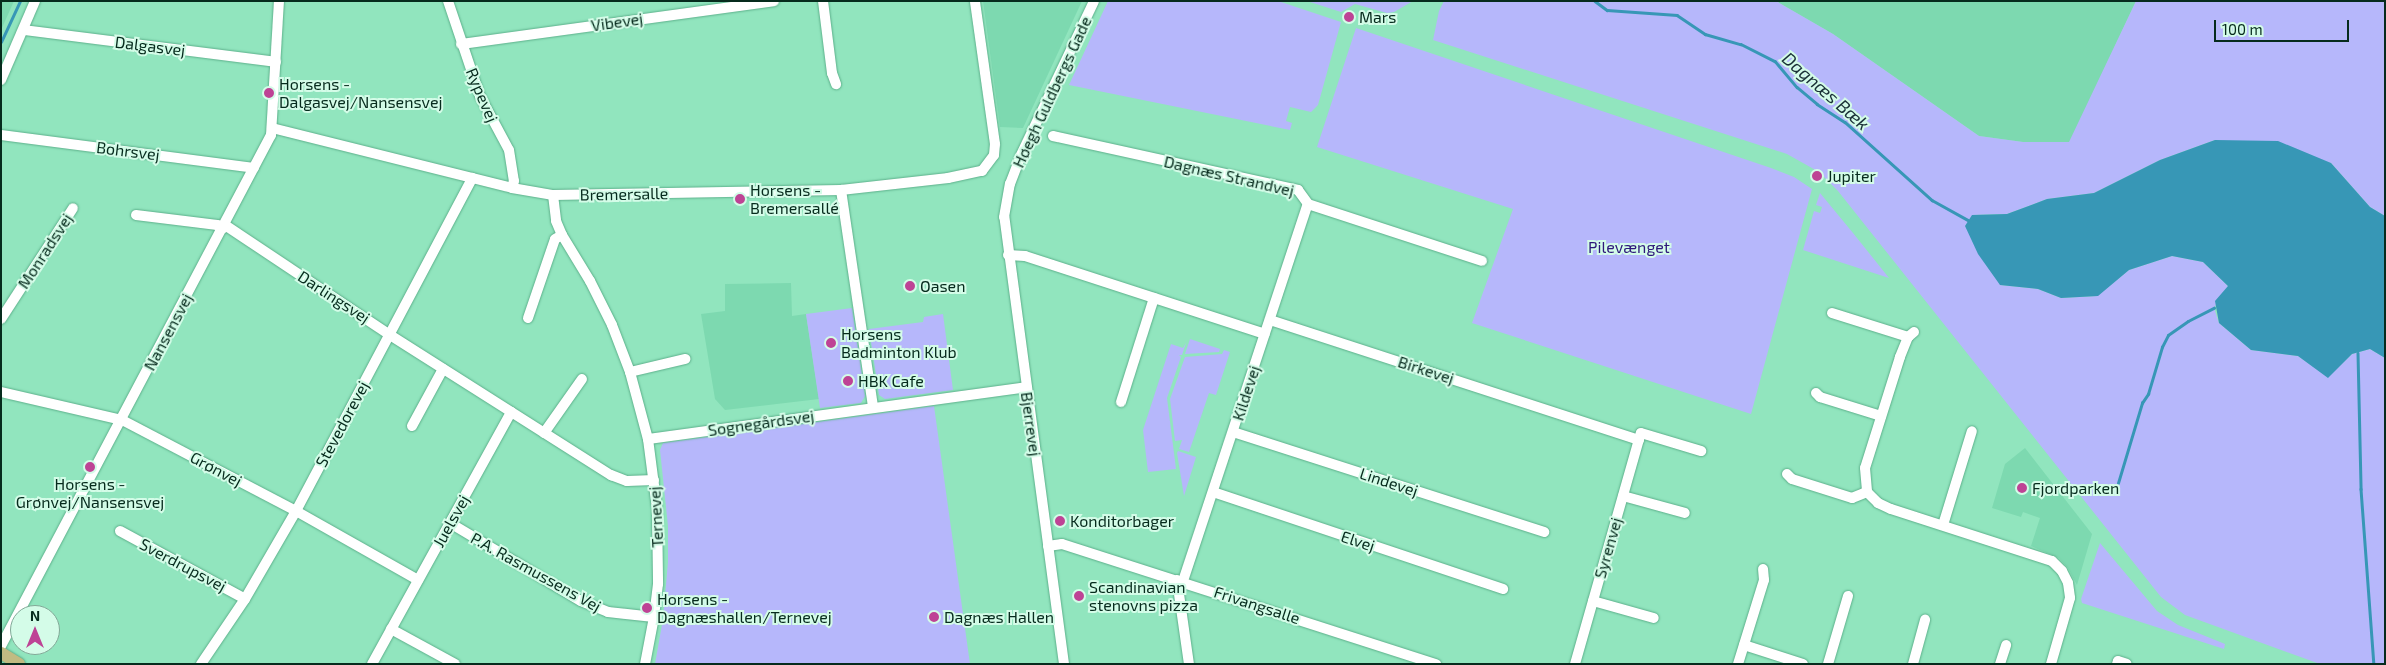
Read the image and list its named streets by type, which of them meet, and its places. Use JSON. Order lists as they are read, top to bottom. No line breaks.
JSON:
{"streets":{"street":["Vibevej","Dalgasvej","Høegh Guldbergs Gade","Rypevej","Bohrsvej","Dagnæs Strandvej","Bremersalle","Monradsvej","Darlingsvej","Nansensvej","Birkevej","Kildevej","Sognegårdsvej","Stevedorevej","Bjerrevej","Grønvej","Lindevej","Ternevej","Juelsvej","Elvej","Syrenvej","Sverdrupsvej","P.A. Rasmussens Vej","Frivangsalle"]},"crossings":[["Vibevej","Rypevej"],["Dalgasvej","Nansensvej"],["Høegh Guldbergs Gade","Bjerrevej"],["Rypevej","Bremersalle"],["Bohrsvej","Nansensvej"],["Dagnæs Strandvej","Kildevej"],["Bremersalle","Nansensvej"],["Bremersalle","Stevedorevej"],["Bremersalle","Ternevej"],["Darlingsvej","Nansensvej"],["Darlingsvej","Stevedorevej"],["Darlingsvej","Ternevej"],["Darlingsvej","Juelsvej"],["Nansensvej","Grønvej"],["Birkevej","Kildevej"],["Birkevej","Syrenvej"],["Kildevej","Lindevej"],["Kildevej","Elvej"],["Kildevej","Frivangsalle"],["Sognegårdsvej","Bjerrevej"],["Sognegårdsvej","Ternevej"],["Stevedorevej","Grønvej"],["Stevedorevej","Sverdrupsvej"],["Bjerrevej","Frivangsalle"],["Grønvej","Juelsvej"],["Ternevej","P.A. Rasmussens Vej"],["Juelsvej","P.A. Rasmussens Vej"]],"water":["Dagnæs Bæk"],"parks":["Pilevænget"],"places":["Mars","Horsens - Dalgasvej/Nansensvej","Jupiter","Horsens - Bremersallé","Oasen","Horsens Badminton Klub","HBK Cafe","Horsens - Grønvej/Nansensvej","Fjordparken","Konditorbager","Scandinavian stenovns pizza","Horsens - Dagnæshallen/Ternevej","Dagnæs Hallen"],"scale_bar":"100 m","north":"top"}
